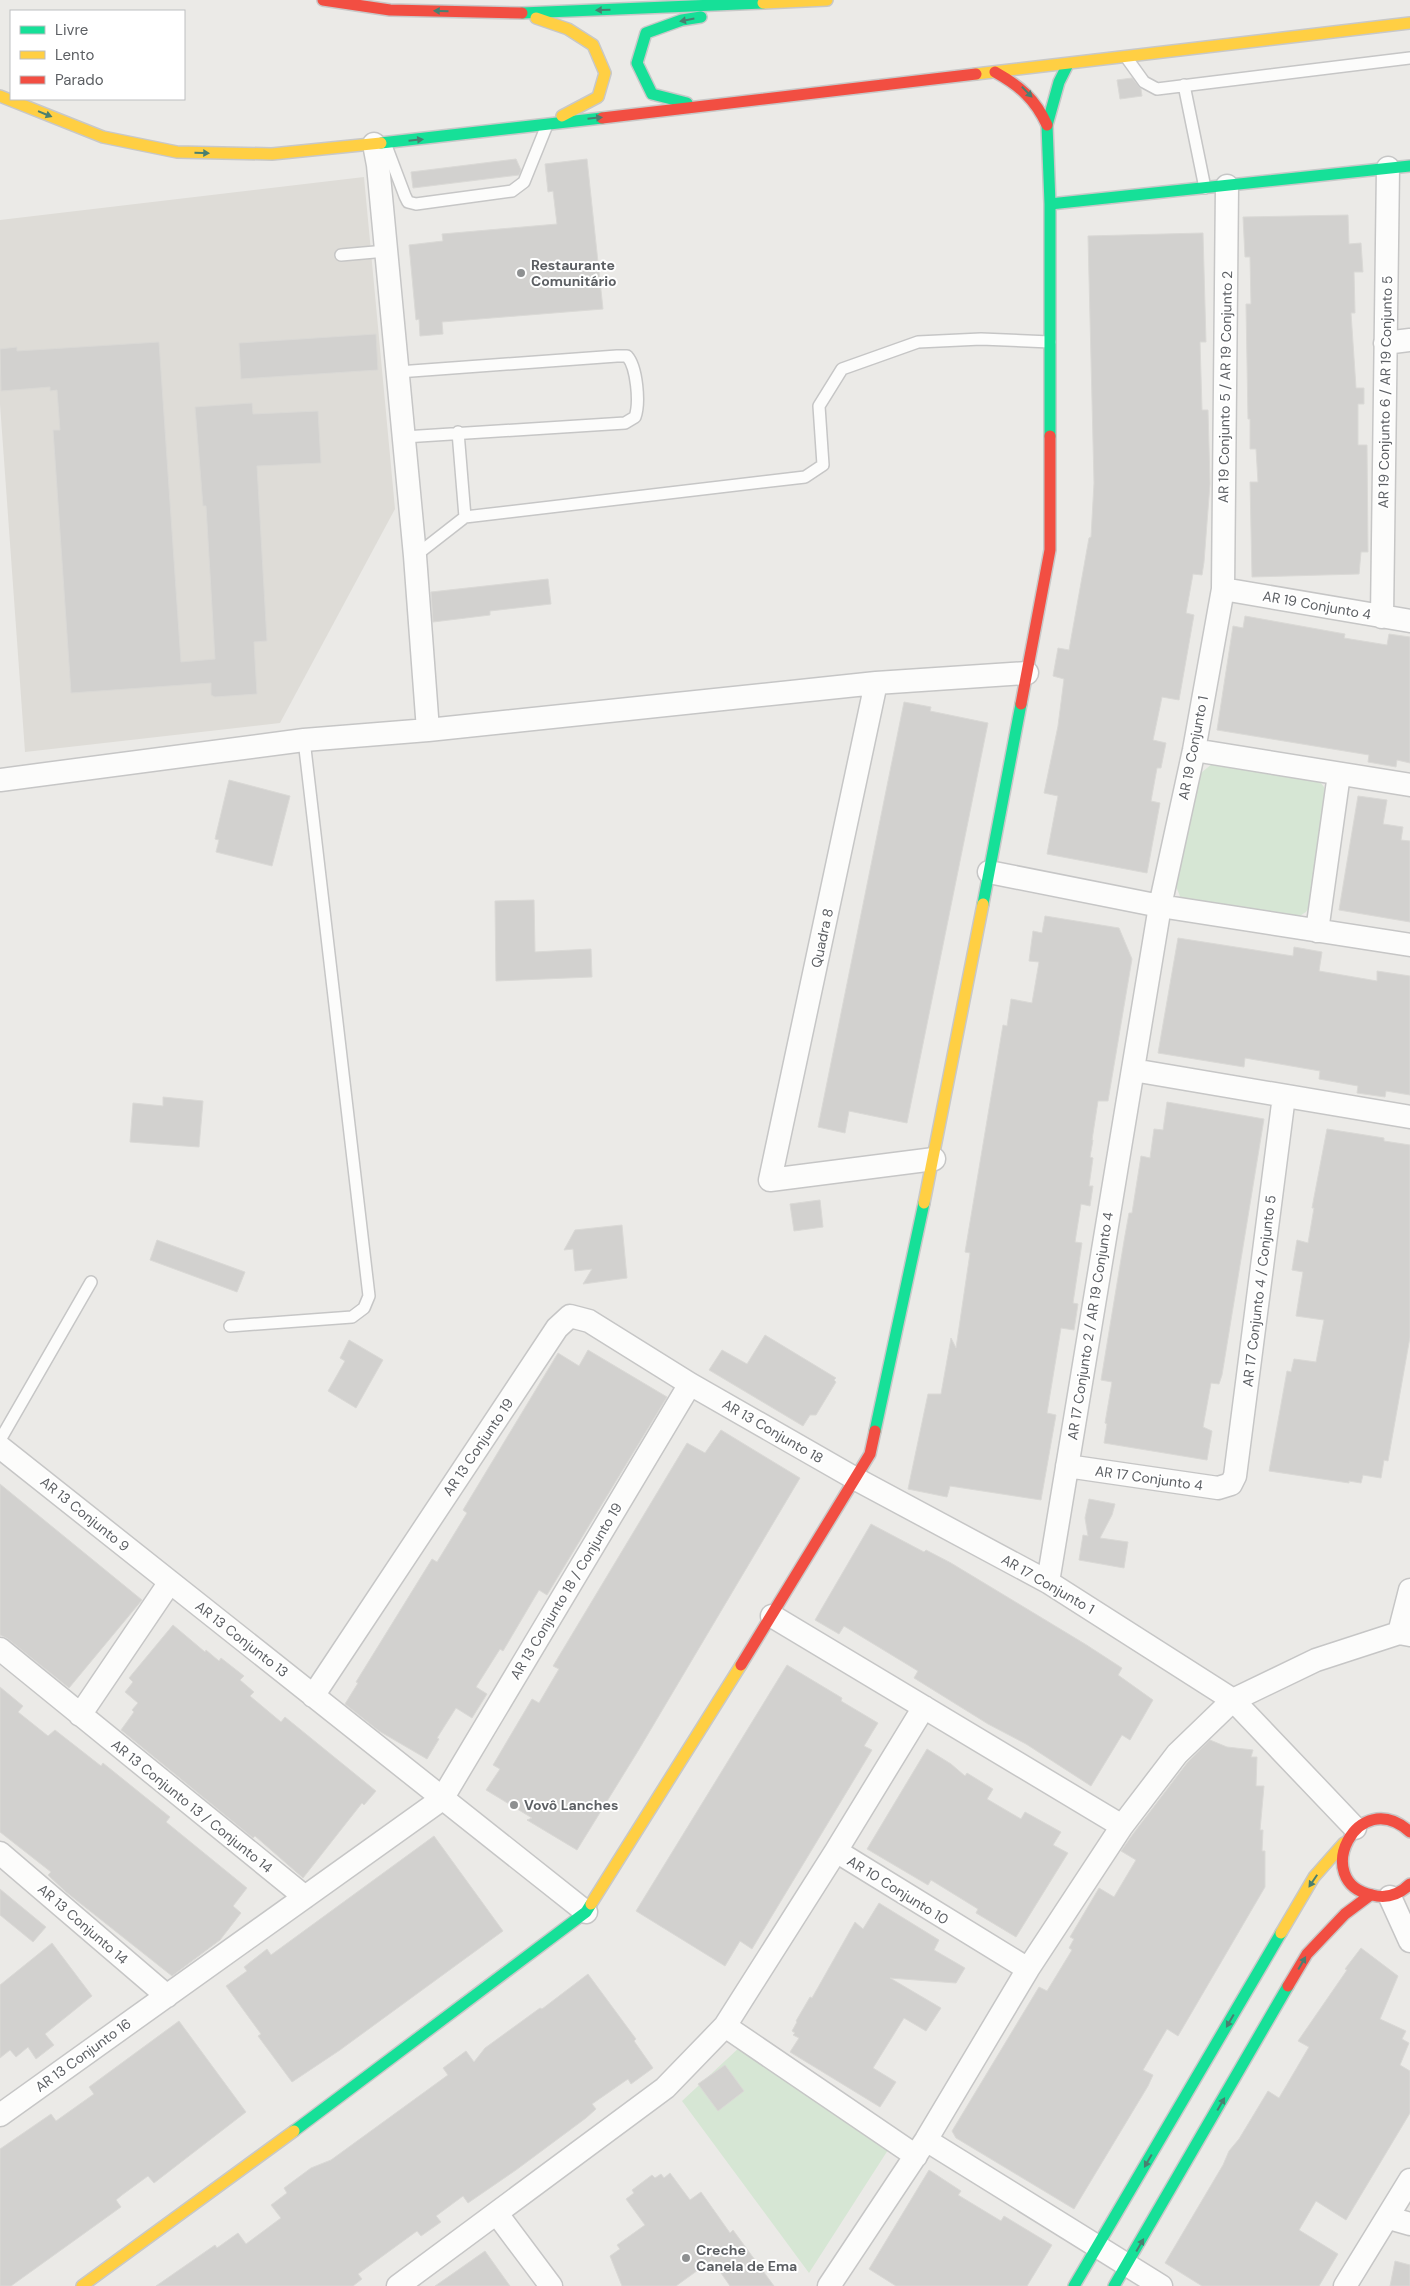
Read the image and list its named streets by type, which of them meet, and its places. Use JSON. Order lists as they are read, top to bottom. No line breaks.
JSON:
{"streets":{"street":["AR 19 Conjunto 5 / AR 19 Conjunto 2","AR 19 Conjunto 6 / AR 19 Conjunto 5","AR 19 Conjunto 4","AR 19 Conjunto 1","Quadra 8","AR 17 Conjunto 4 / Conjunto 5","AR 17 Conjunto 2 / AR 19 Conjunto 4","AR 13 Conjunto 18","AR 13 Conjunto 19","AR 17 Conjunto 4","AR 13 Conjunto 9","AR 17 Conjunto 1","AR 13 Conjunto 18 / Conjunto 19","AR 13 Conjunto 13","AR 13 Conjunto 13 / Conjunto 14","AR 10 Conjunto 10","AR 13 Conjunto 14","AR 13 Conjunto 16"]},"crossings":[["AR 19 Conjunto 5 / AR 19 Conjunto 2","AR 19 Conjunto 4"],["AR 19 Conjunto 5 / AR 19 Conjunto 2","AR 19 Conjunto 1"],["AR 19 Conjunto 6 / AR 19 Conjunto 5","AR 19 Conjunto 4"],["AR 19 Conjunto 4","AR 19 Conjunto 1"],["AR 19 Conjunto 1","AR 17 Conjunto 2 / AR 19 Conjunto 4"],["AR 17 Conjunto 4 / Conjunto 5","AR 17 Conjunto 4"],["AR 17 Conjunto 2 / AR 19 Conjunto 4","AR 17 Conjunto 4"],["AR 17 Conjunto 2 / AR 19 Conjunto 4","AR 17 Conjunto 1"],["AR 13 Conjunto 18","AR 13 Conjunto 19"],["AR 13 Conjunto 18","AR 17 Conjunto 1"],["AR 13 Conjunto 18","AR 13 Conjunto 18 / Conjunto 19"],["AR 13 Conjunto 19","AR 13 Conjunto 18 / Conjunto 19"],["AR 13 Conjunto 19","AR 13 Conjunto 13"],["AR 13 Conjunto 9","AR 13 Conjunto 13"],["AR 13 Conjunto 18 / Conjunto 19","AR 13 Conjunto 13"],["AR 13 Conjunto 18 / Conjunto 19","AR 13 Conjunto 16"],["AR 13 Conjunto 13","AR 13 Conjunto 16"],["AR 13 Conjunto 13 / Conjunto 14","AR 13 Conjunto 16"],["AR 13 Conjunto 14","AR 13 Conjunto 16"]],"places":["Restaurante Comunitário","Vovô Lanches","Creche Canela de Ema"],"legend":["Livre","Lento","Parado"]}
